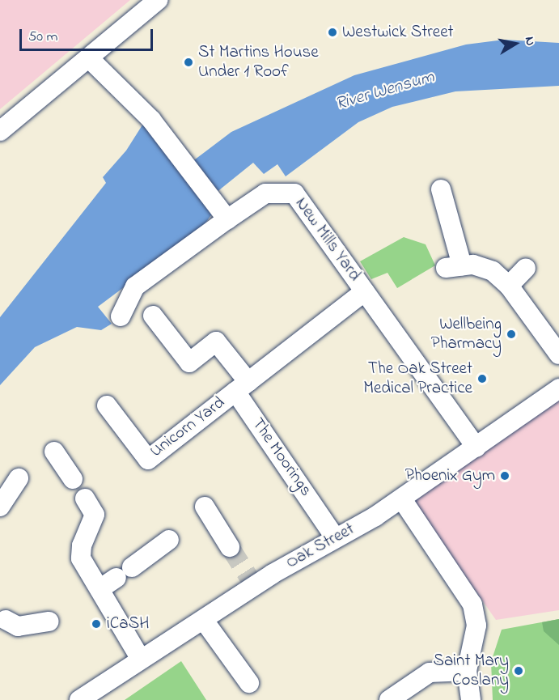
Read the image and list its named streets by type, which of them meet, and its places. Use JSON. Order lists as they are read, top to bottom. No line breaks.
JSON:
{"streets":{"street":["New Mills Yard","Unicorn Yard","The Moorings","Oak Street"]},"crossings":[["New Mills Yard","Oak Street"],["Unicorn Yard","The Moorings"],["The Moorings","Oak Street"]],"water":["River Wensum"],"places":["Westwick Street","St Martins House Under 1 Roof","Wellbeing Pharmacy","The Oak Street Medical Practice","Phoenix Gym","iCaSH","Saint Mary Coslany"],"scale_bar":"50 m","north":"right"}
